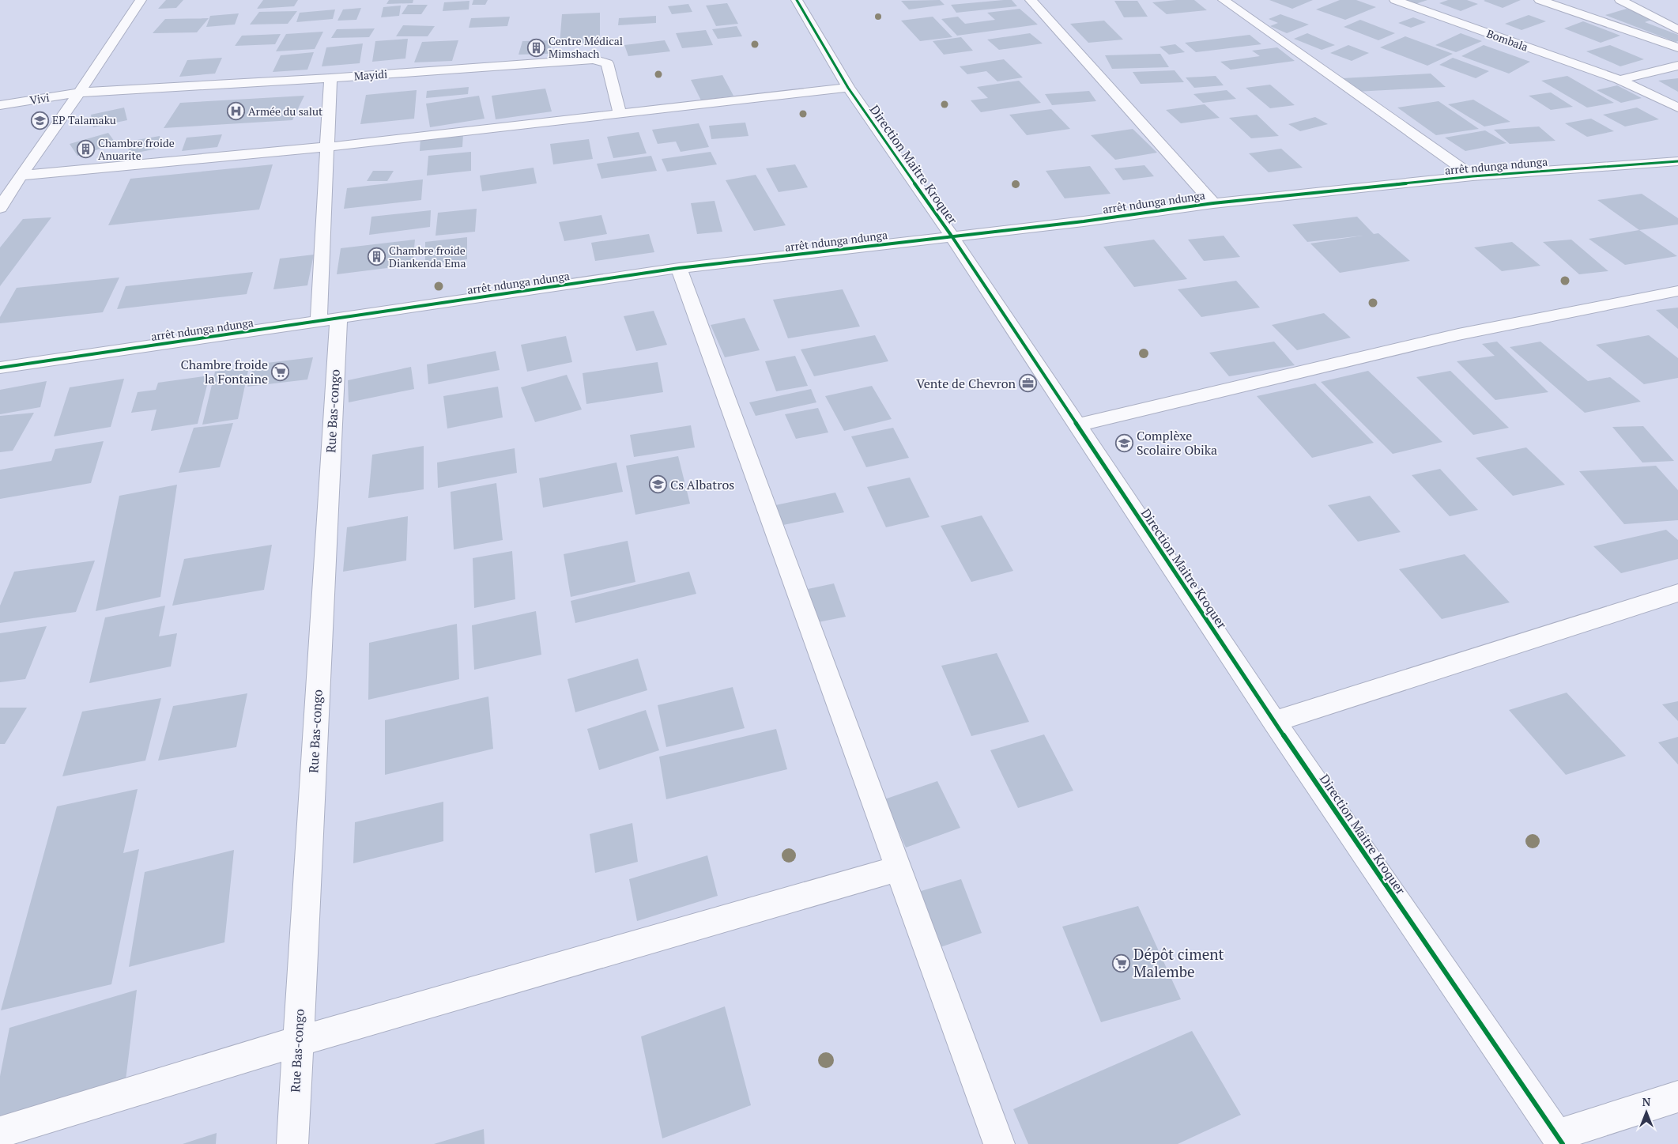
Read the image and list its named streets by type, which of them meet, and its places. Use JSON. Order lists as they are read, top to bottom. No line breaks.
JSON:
{"streets":{"street":["Bombala","Mayidi","Vivi","Direction Maitre Kroquer","arrêt ndunga ndunga","Rue Bas-congo"]},"crossings":[["Mayidi","Vivi"],["Mayidi","Rue Bas-congo"],["Direction Maitre Kroquer","arrêt ndunga ndunga"],["arrêt ndunga ndunga","Rue Bas-congo"]],"places":{"building":["Centre Médical Mimshach","Chambre froide Anuarite","Chambre froide Diankenda Ema"],"hospital":["Armée du salut"],"school or university":["EP Talamaku","Complèxe Scolaire Obika","Cs Albatros"],"supermarket":["Chambre froide la Fontaine","Dépôt ciment Malembe"],"office":["Vente de Chevron"]},"north":"top"}
